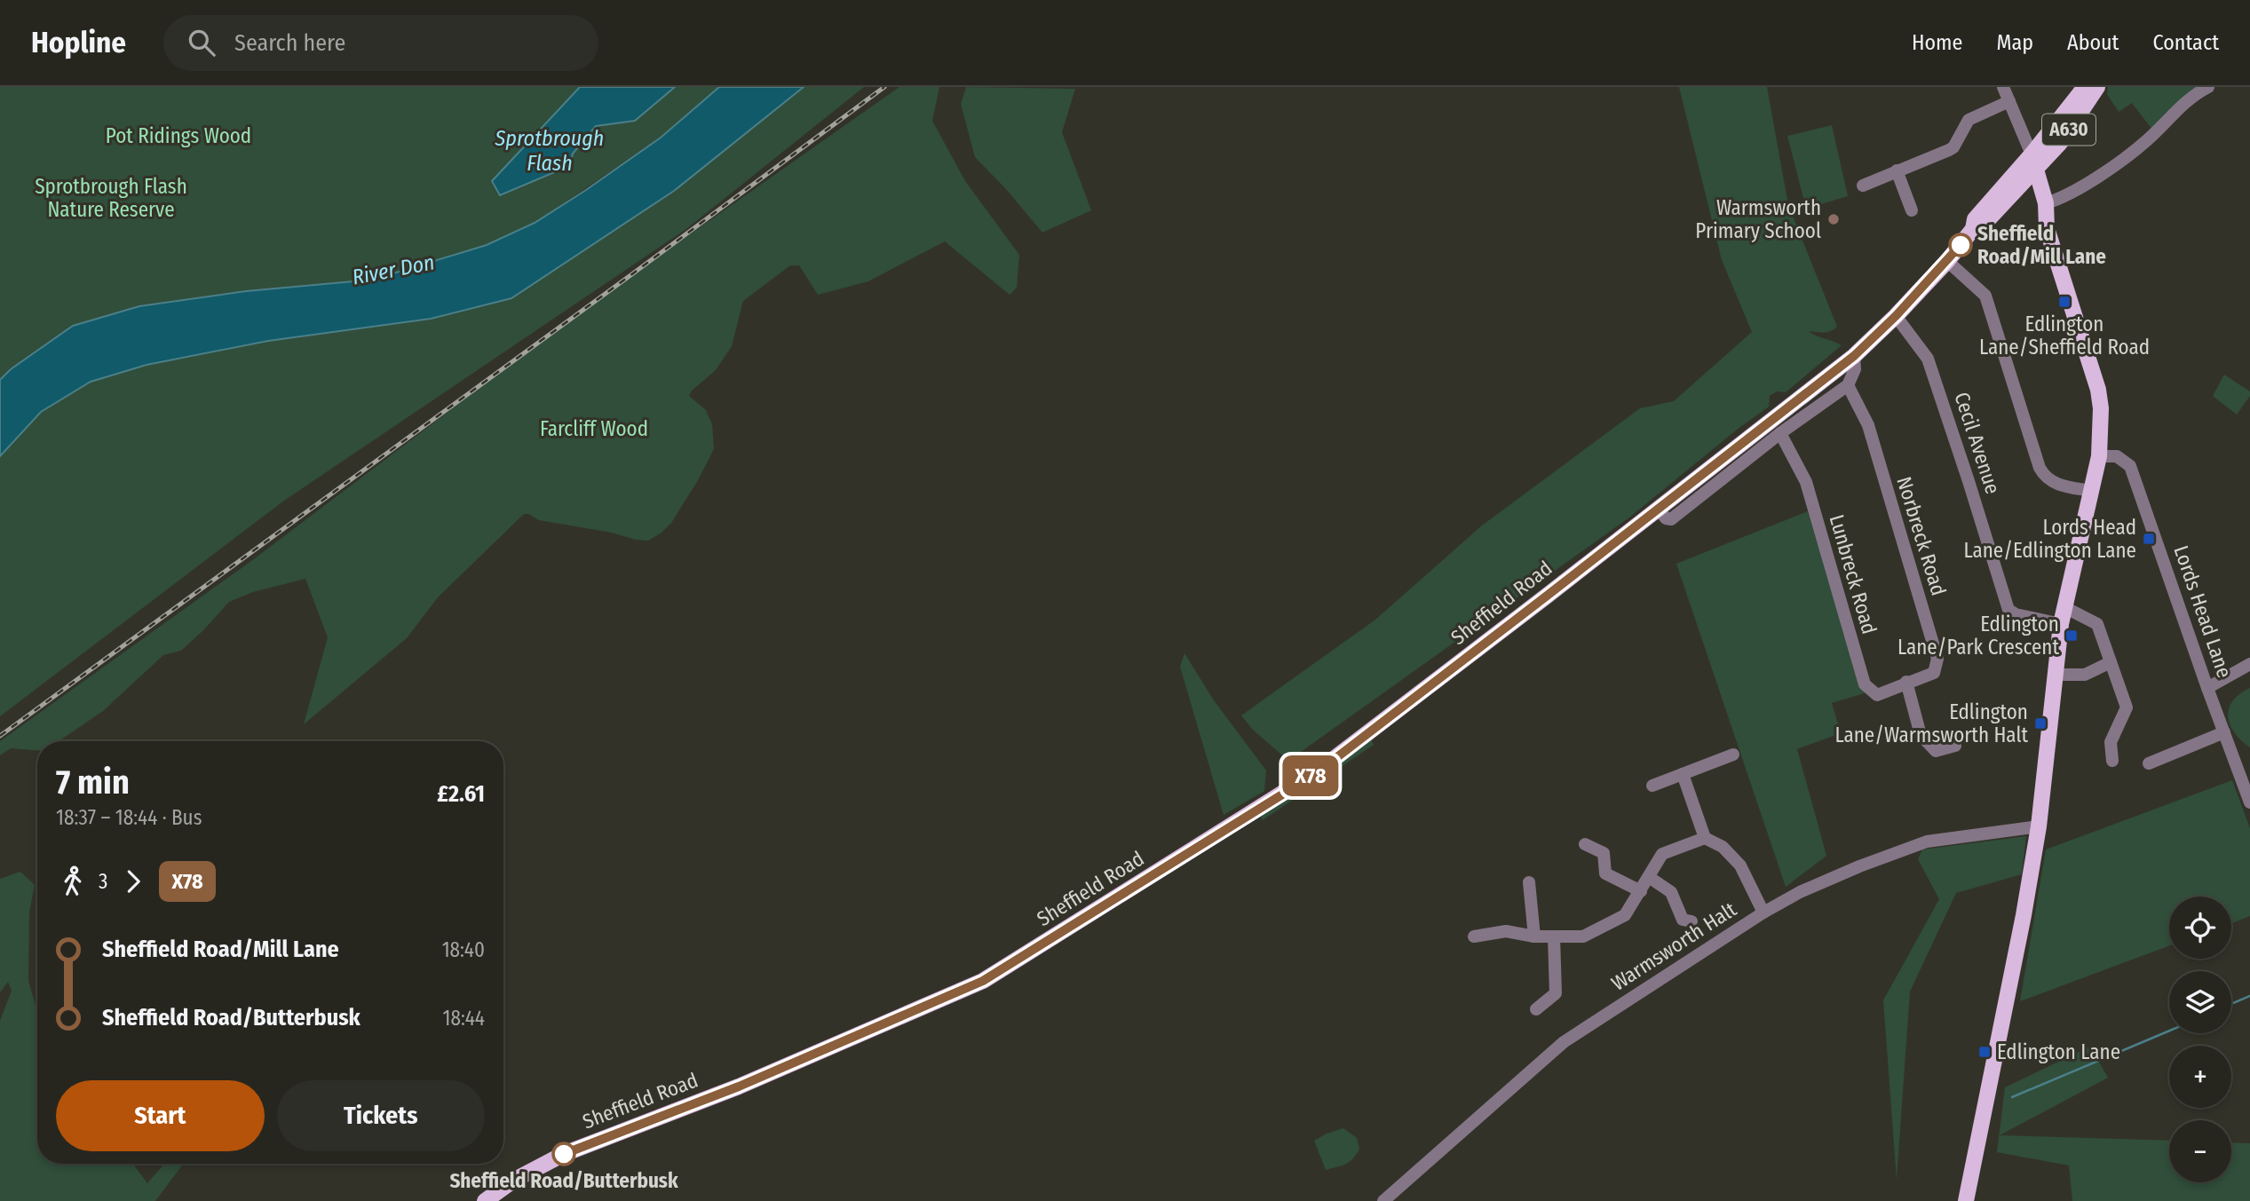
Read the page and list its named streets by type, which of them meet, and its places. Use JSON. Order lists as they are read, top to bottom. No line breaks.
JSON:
{"streets":{"main road":["A630","Sheffield Road"],"street":["Cecil Avenue","Norbreck Road","Lunbreck Road","Lords Head Lane","Warmsworth Halt"]},"crossings":[["A630","Sheffield Road"],["Cecil Avenue","Sheffield Road"],["Norbreck Road","Lunbreck Road"]],"water":["Sprotbrough Flash","River Don"],"parks":["Pot Ridings Wood","Sprotbrough Flash Nature Reserve","Farcliff Wood"],"places":{"other":["Warmsworth Primary School","Sheffield Road/Mill Lane","Sheffield Road/Butterbusk"],"transit":["Edlington Lane/Sheffield Road","Lords Head Lane/Edlington Lane","Edlington Lane/Park Crescent","Edlington Lane/Warmsworth Halt","Edlington Lane"]},"lines":["bus line X78"],"page":{"header":"Hopline","search":"Search here","nav":["Home","Map","About","Contact"],"on_map":"X78","heading":["7 min","18:37 – 18:44 · Bus","£2.61"],"legs":["3","X78"],"map_buttons":["+","−"],"list":[{"name":"Sheffield Road/Mill Lane","value":"18:40"},{"name":"Sheffield Road/Butterbusk","value":"18:44"}],"buttons":["Start","Tickets"]}}
